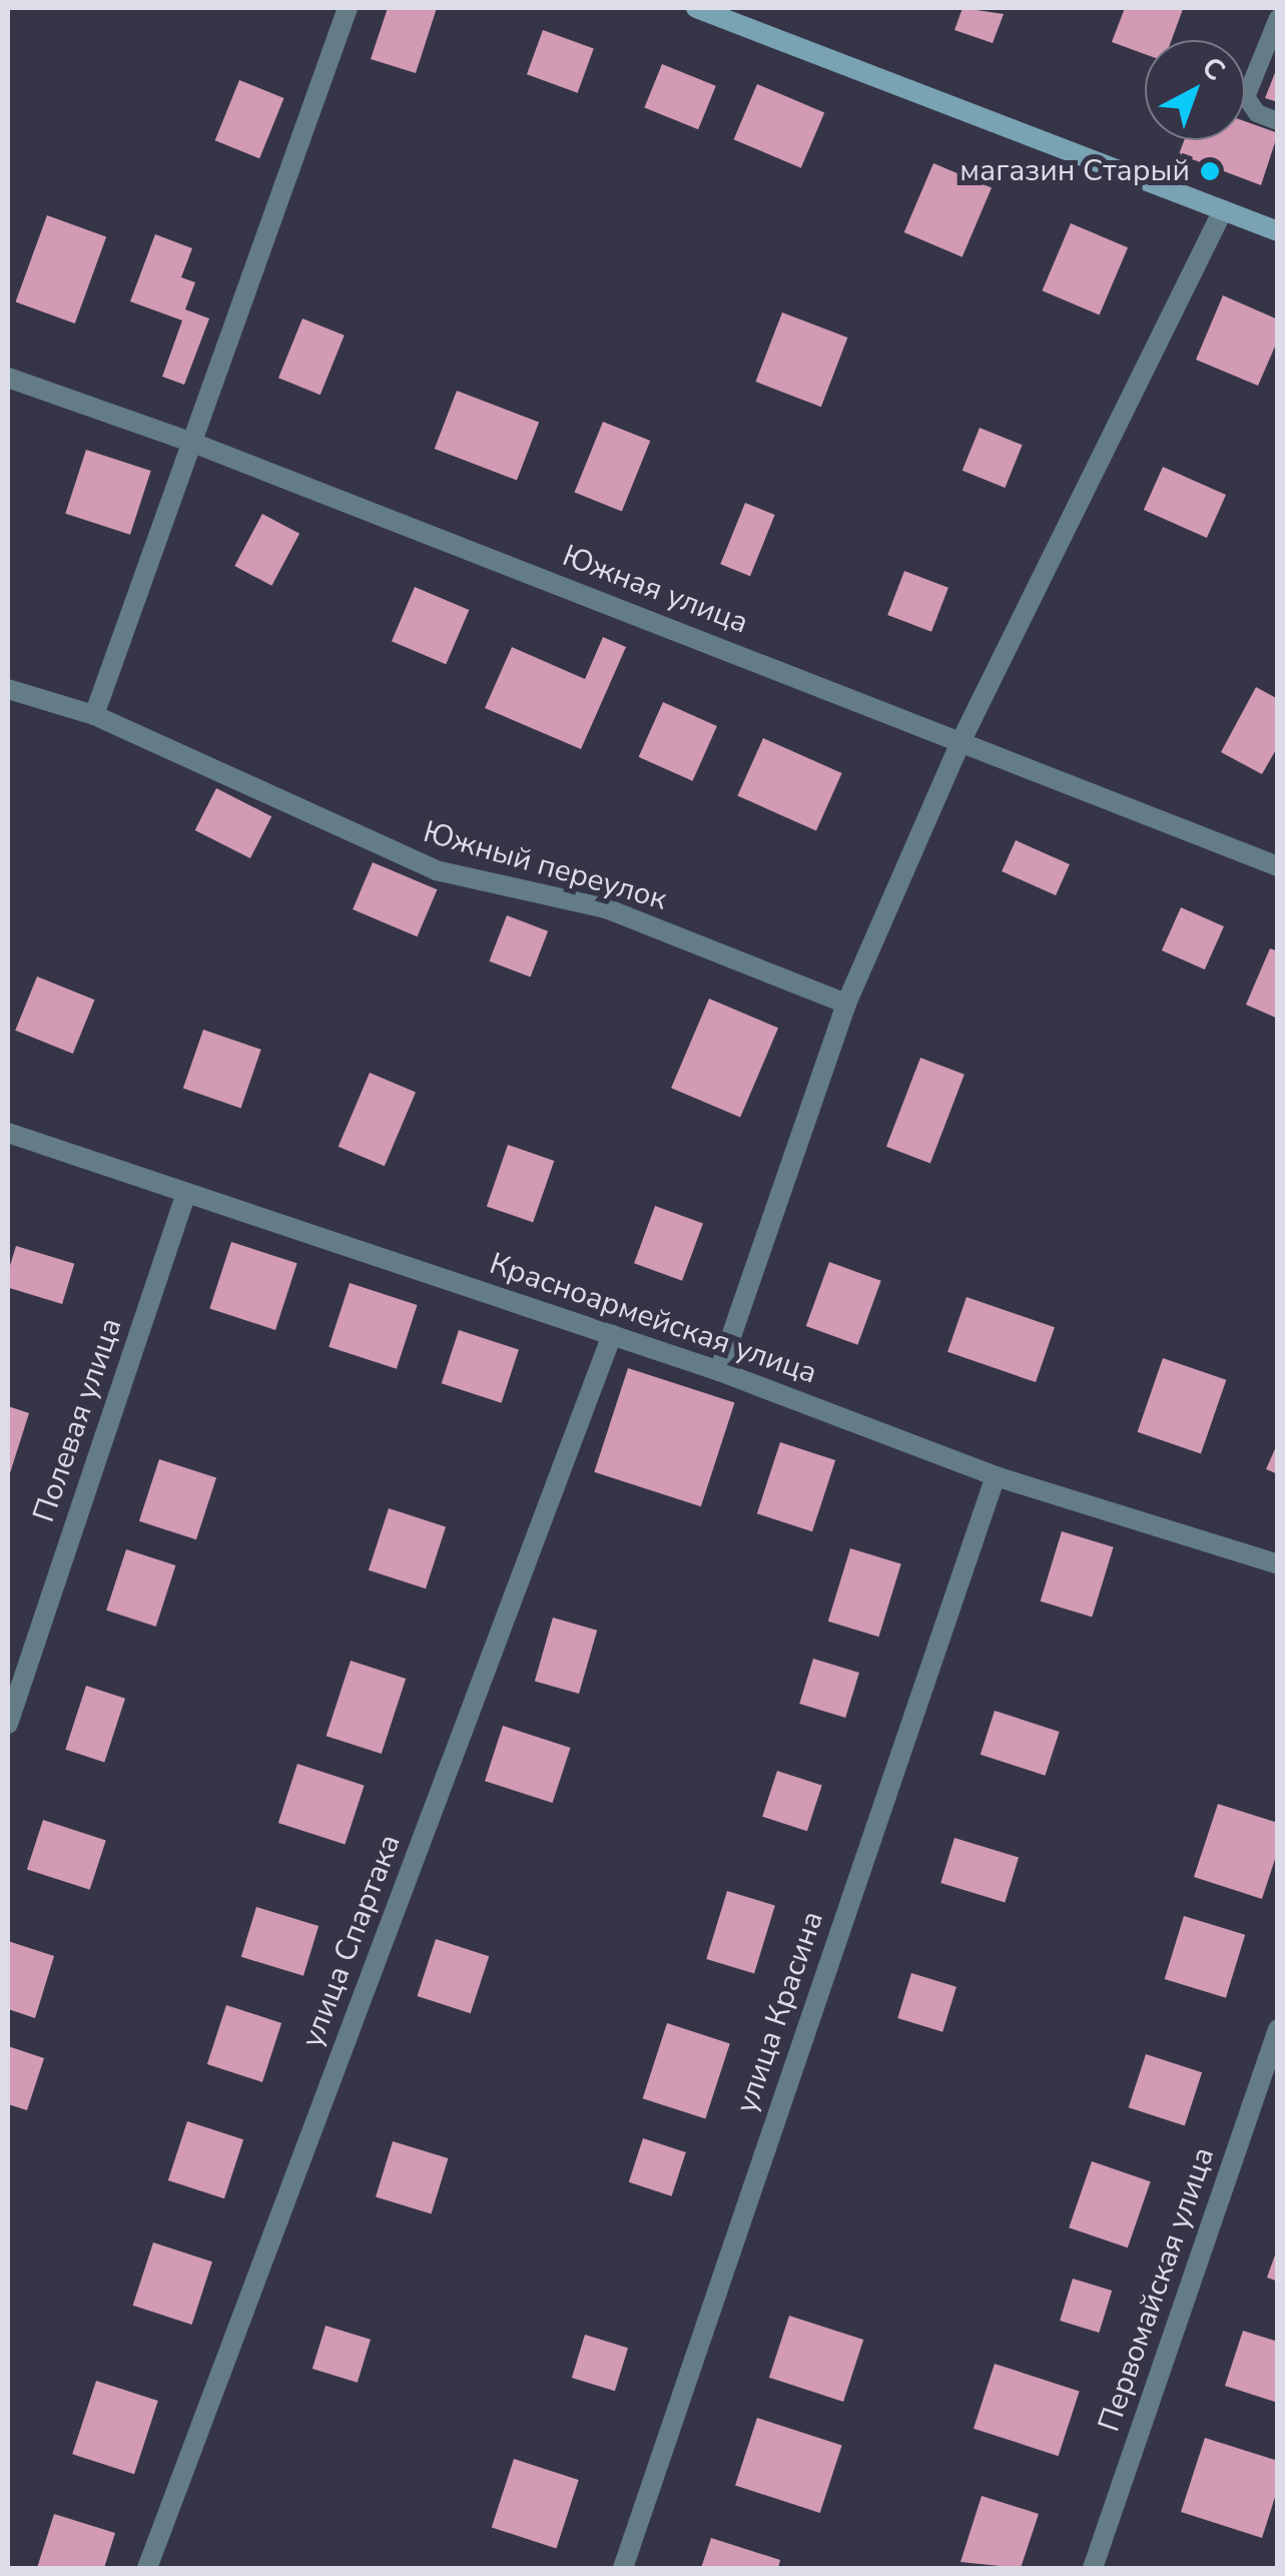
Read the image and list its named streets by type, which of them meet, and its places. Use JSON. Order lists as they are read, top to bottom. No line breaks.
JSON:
{"streets":{"street":["Южная улица","Южный переулок","Красноармейская улица","Полевая улица","улица Спартака","улица Красина","Первомайская улица"]},"crossings":[["Красноармейская улица","Полевая улица"],["Красноармейская улица","улица Спартака"],["Красноармейская улица","улица Красина"]],"places":["магазин Старый"],"north":"top right"}
